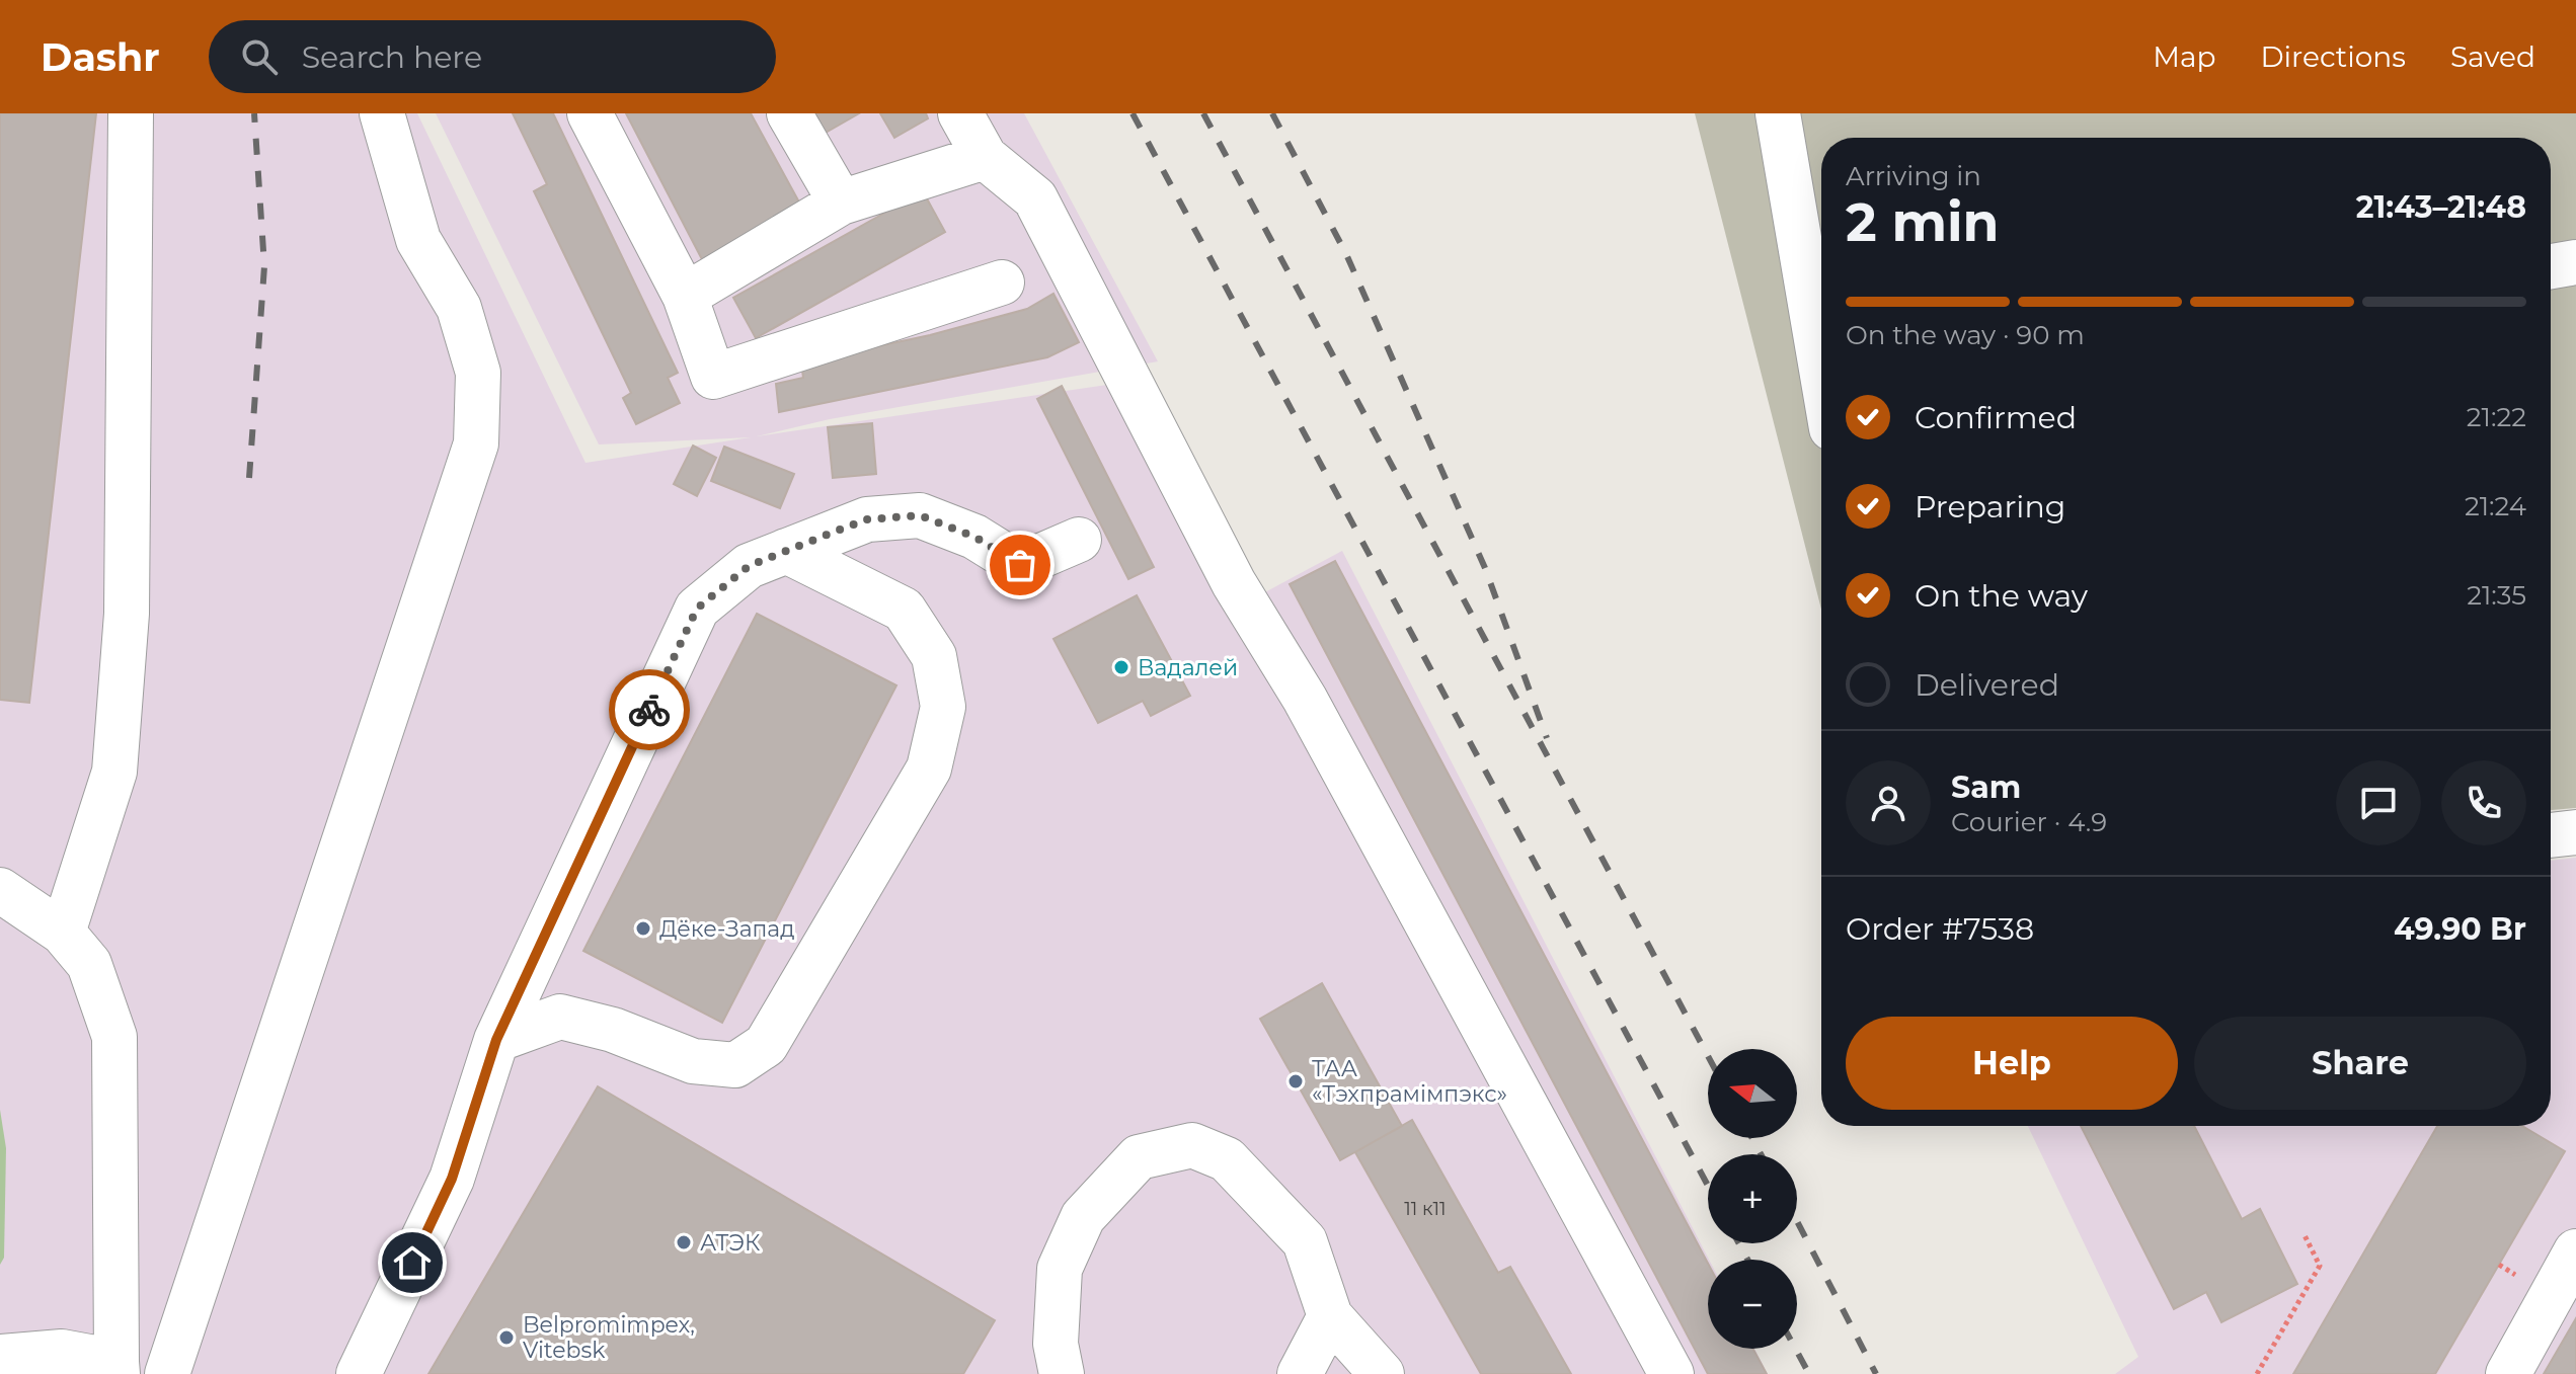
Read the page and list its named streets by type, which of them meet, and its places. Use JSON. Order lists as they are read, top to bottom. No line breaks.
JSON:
{"places":["Вадалей","Дёке-Запад","ТАА «Тэхпрамімпэкс»","АТЭК","Belpromimpex, Vitebsk"],"house_numbers":["11 к11"],"north":"left","page":{"header":"Dashr","search":"Search here","nav":["Map","Directions","Saved"],"heading":["2 min","Arriving in","21:43–21:48"],"panel":["Sam","Courier · 4.9","Order #7538","49.90 Br"],"bar":"On the way · 90 m","list":[["Confirmed","21:22"],["Preparing","21:24"],["On the way","21:35"],"Delivered"],"buttons":["Help","Share"],"map_buttons":["+","−"]}}
